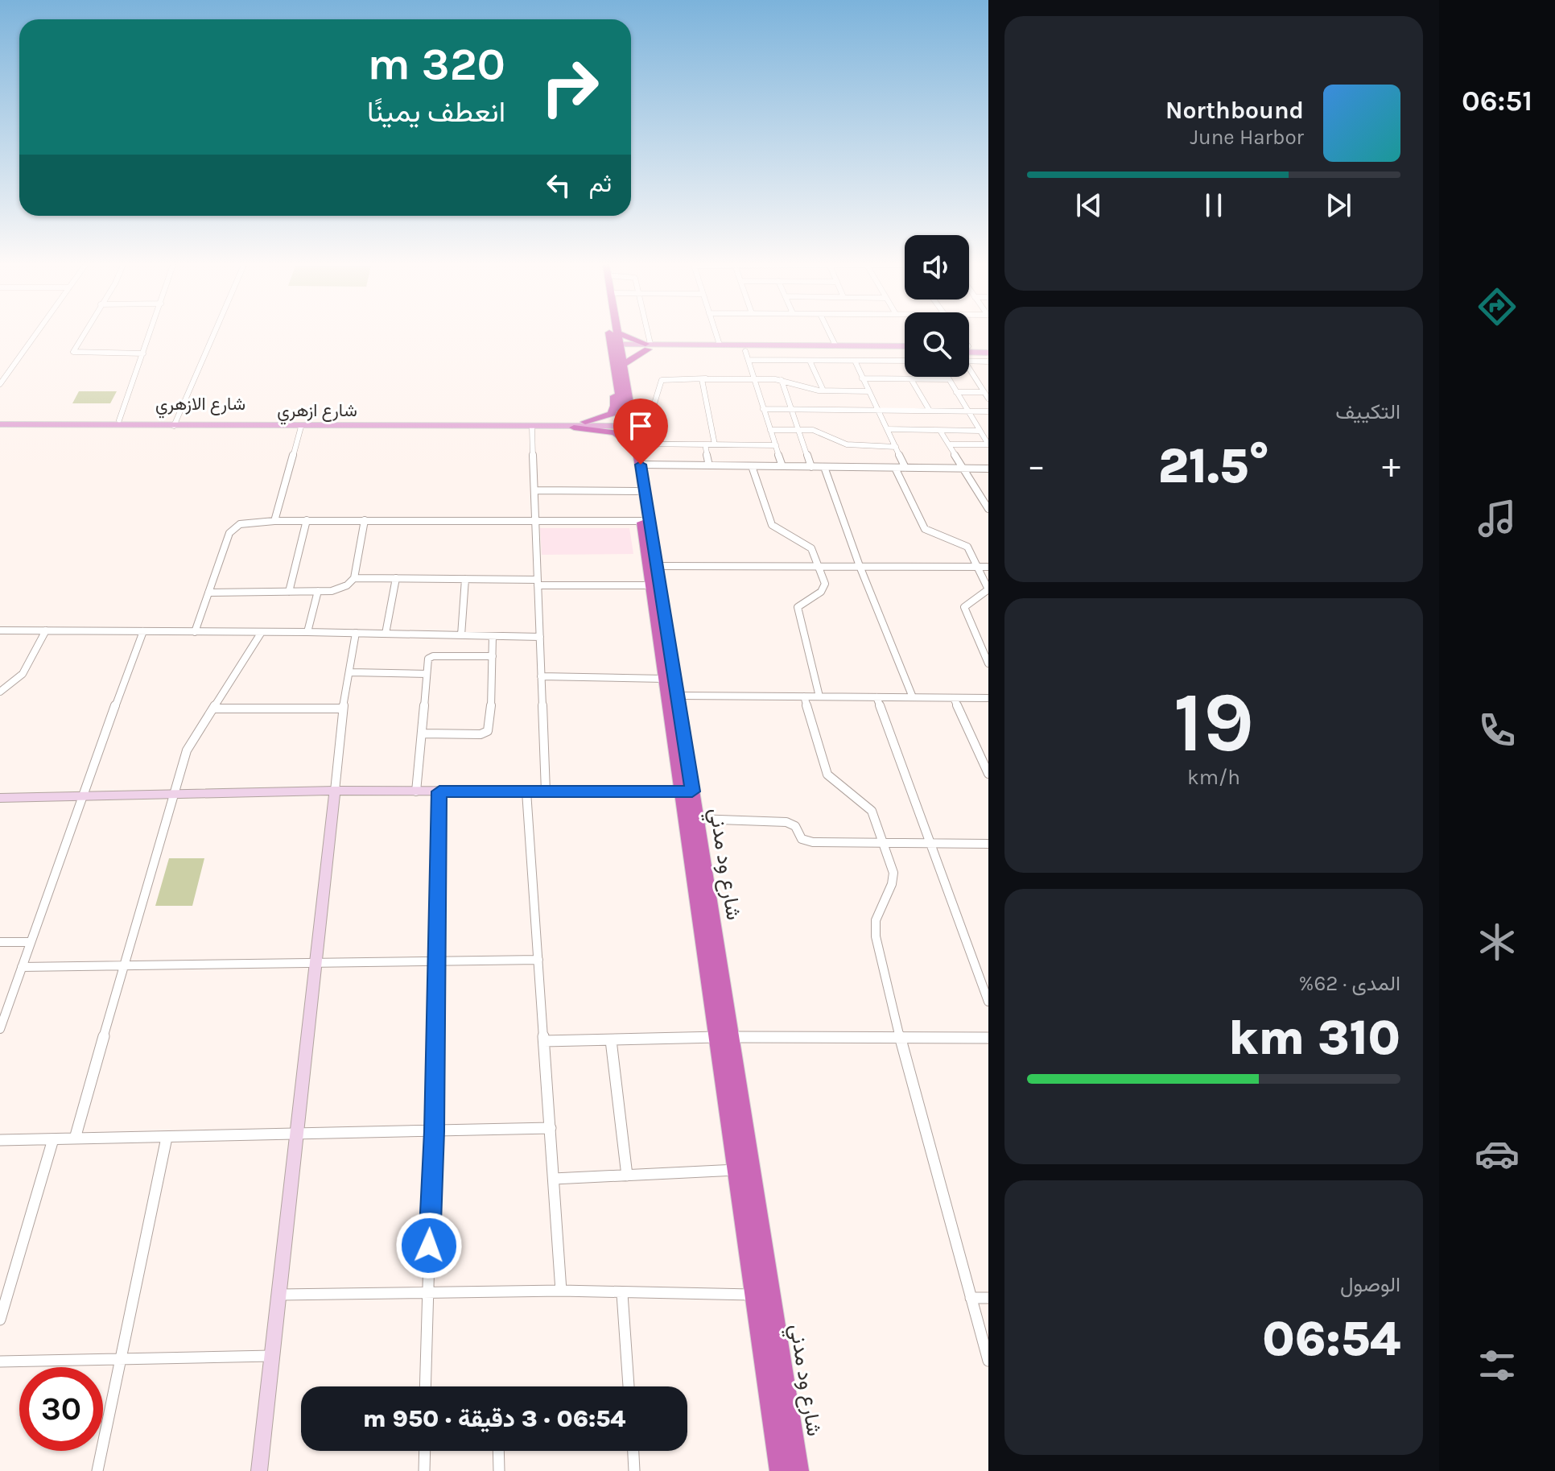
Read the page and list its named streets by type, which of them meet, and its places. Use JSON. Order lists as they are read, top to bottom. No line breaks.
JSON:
{"streets":{"highway":["شارع ود مدني"],"main road":["شارع الازهري","شارع ازهري"]},"crossings":[["شارع الازهري","شارع ازهري"],["شارع الازهري","شارع ود مدني"],["شارع ازهري","شارع ود مدني"]],"page":{"tabs":"06:51","turn":["320 m","انعطف يمينًا"],"song":["Northbound","June Harbor"],"then":"ثم","tile":["التكييف",["19","km/h"],["المدى · 62%","310 km"],["الوصول","06:54"]],"heat":["−","21.5°","+"],"limit":"30","trip":"06:54 · 3 دقيقة · 950 m"}}
